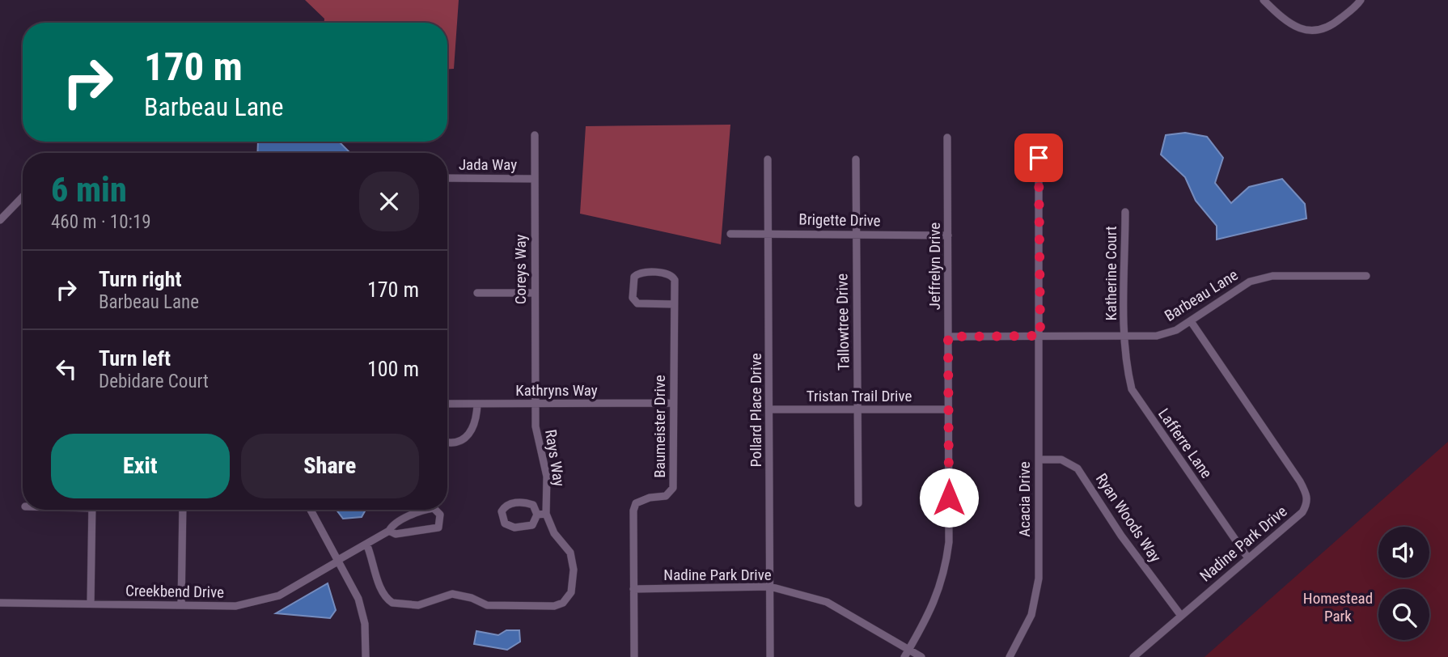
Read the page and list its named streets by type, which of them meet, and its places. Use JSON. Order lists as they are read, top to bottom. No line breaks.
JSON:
{"streets":{"street":["Jada Way","Brigette Drive","Jeffrelyn Drive","Coreys Way","Katherine Court","Barbeau Lane","Tallowtree Drive","Kathryns Way","Tristan Trail Drive","Pollard Place Drive","Baumeister Drive","Lafferre Lane","Rays Way","Acacia Drive","Ryan Woods Way","Nadine Park Drive","Creekbend Drive"]},"crossings":[["Jada Way","Coreys Way"],["Brigette Drive","Jeffrelyn Drive"],["Brigette Drive","Tallowtree Drive"],["Brigette Drive","Pollard Place Drive"],["Jeffrelyn Drive","Barbeau Lane"],["Jeffrelyn Drive","Tristan Trail Drive"],["Jeffrelyn Drive","Nadine Park Drive"],["Coreys Way","Kathryns Way"],["Coreys Way","Rays Way"],["Katherine Court","Barbeau Lane"],["Katherine Court","Lafferre Lane"],["Barbeau Lane","Lafferre Lane"],["Barbeau Lane","Acacia Drive"],["Barbeau Lane","Nadine Park Drive"],["Tallowtree Drive","Tristan Trail Drive"],["Kathryns Way","Baumeister Drive"],["Kathryns Way","Rays Way"],["Tristan Trail Drive","Pollard Place Drive"],["Pollard Place Drive","Nadine Park Drive"],["Baumeister Drive","Nadine Park Drive"],["Lafferre Lane","Nadine Park Drive"],["Rays Way","Creekbend Drive"],["Acacia Drive","Ryan Woods Way"],["Ryan Woods Way","Nadine Park Drive"]],"parks":["Homestead Park"],"page":{"turn":["170 m","Barbeau Lane"],"heading":["6 min","460 m · 10:19"],"list":[{"name":"Turn right","note":"Barbeau Lane","value":"170 m"},{"name":"Turn left","note":"Debidare Court","value":"100 m"}],"buttons":["Exit","Share"]}}
